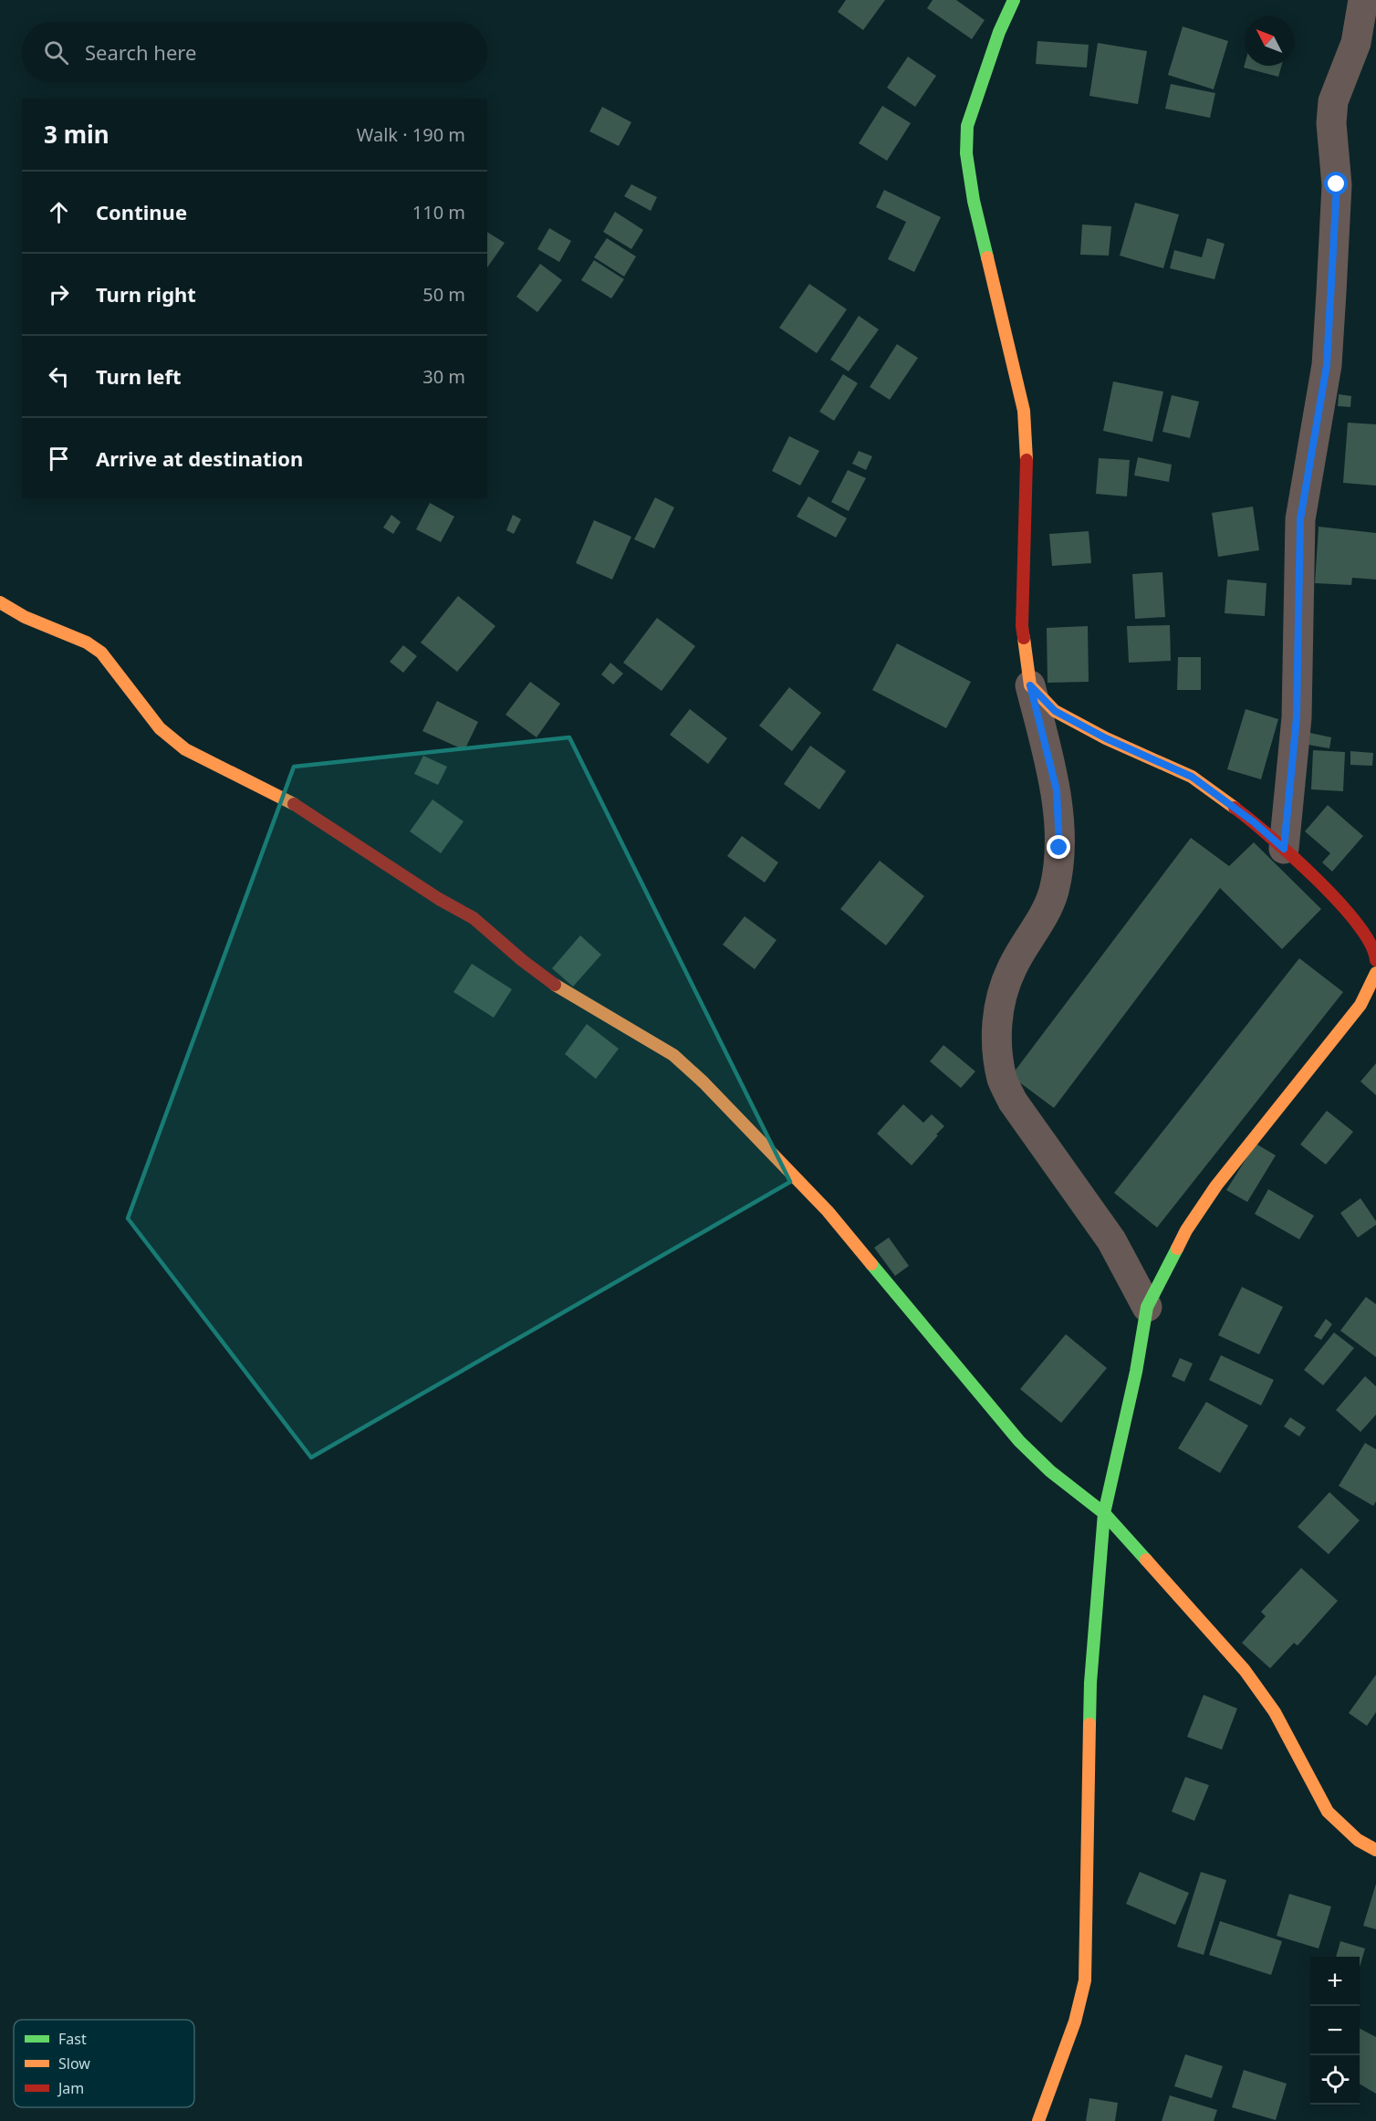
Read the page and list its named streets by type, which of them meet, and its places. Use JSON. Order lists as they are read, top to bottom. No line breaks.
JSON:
{"legend":["Fast","Slow","Jam"],"north":"top left","page":{"search":"Search here","heading":["3 min","Walk · 190 m"],"list":[["Continue","110 m"],["Turn right","50 m"],["Turn left","30 m"],"Arrive at destination"],"map_buttons":["+","−"]}}
